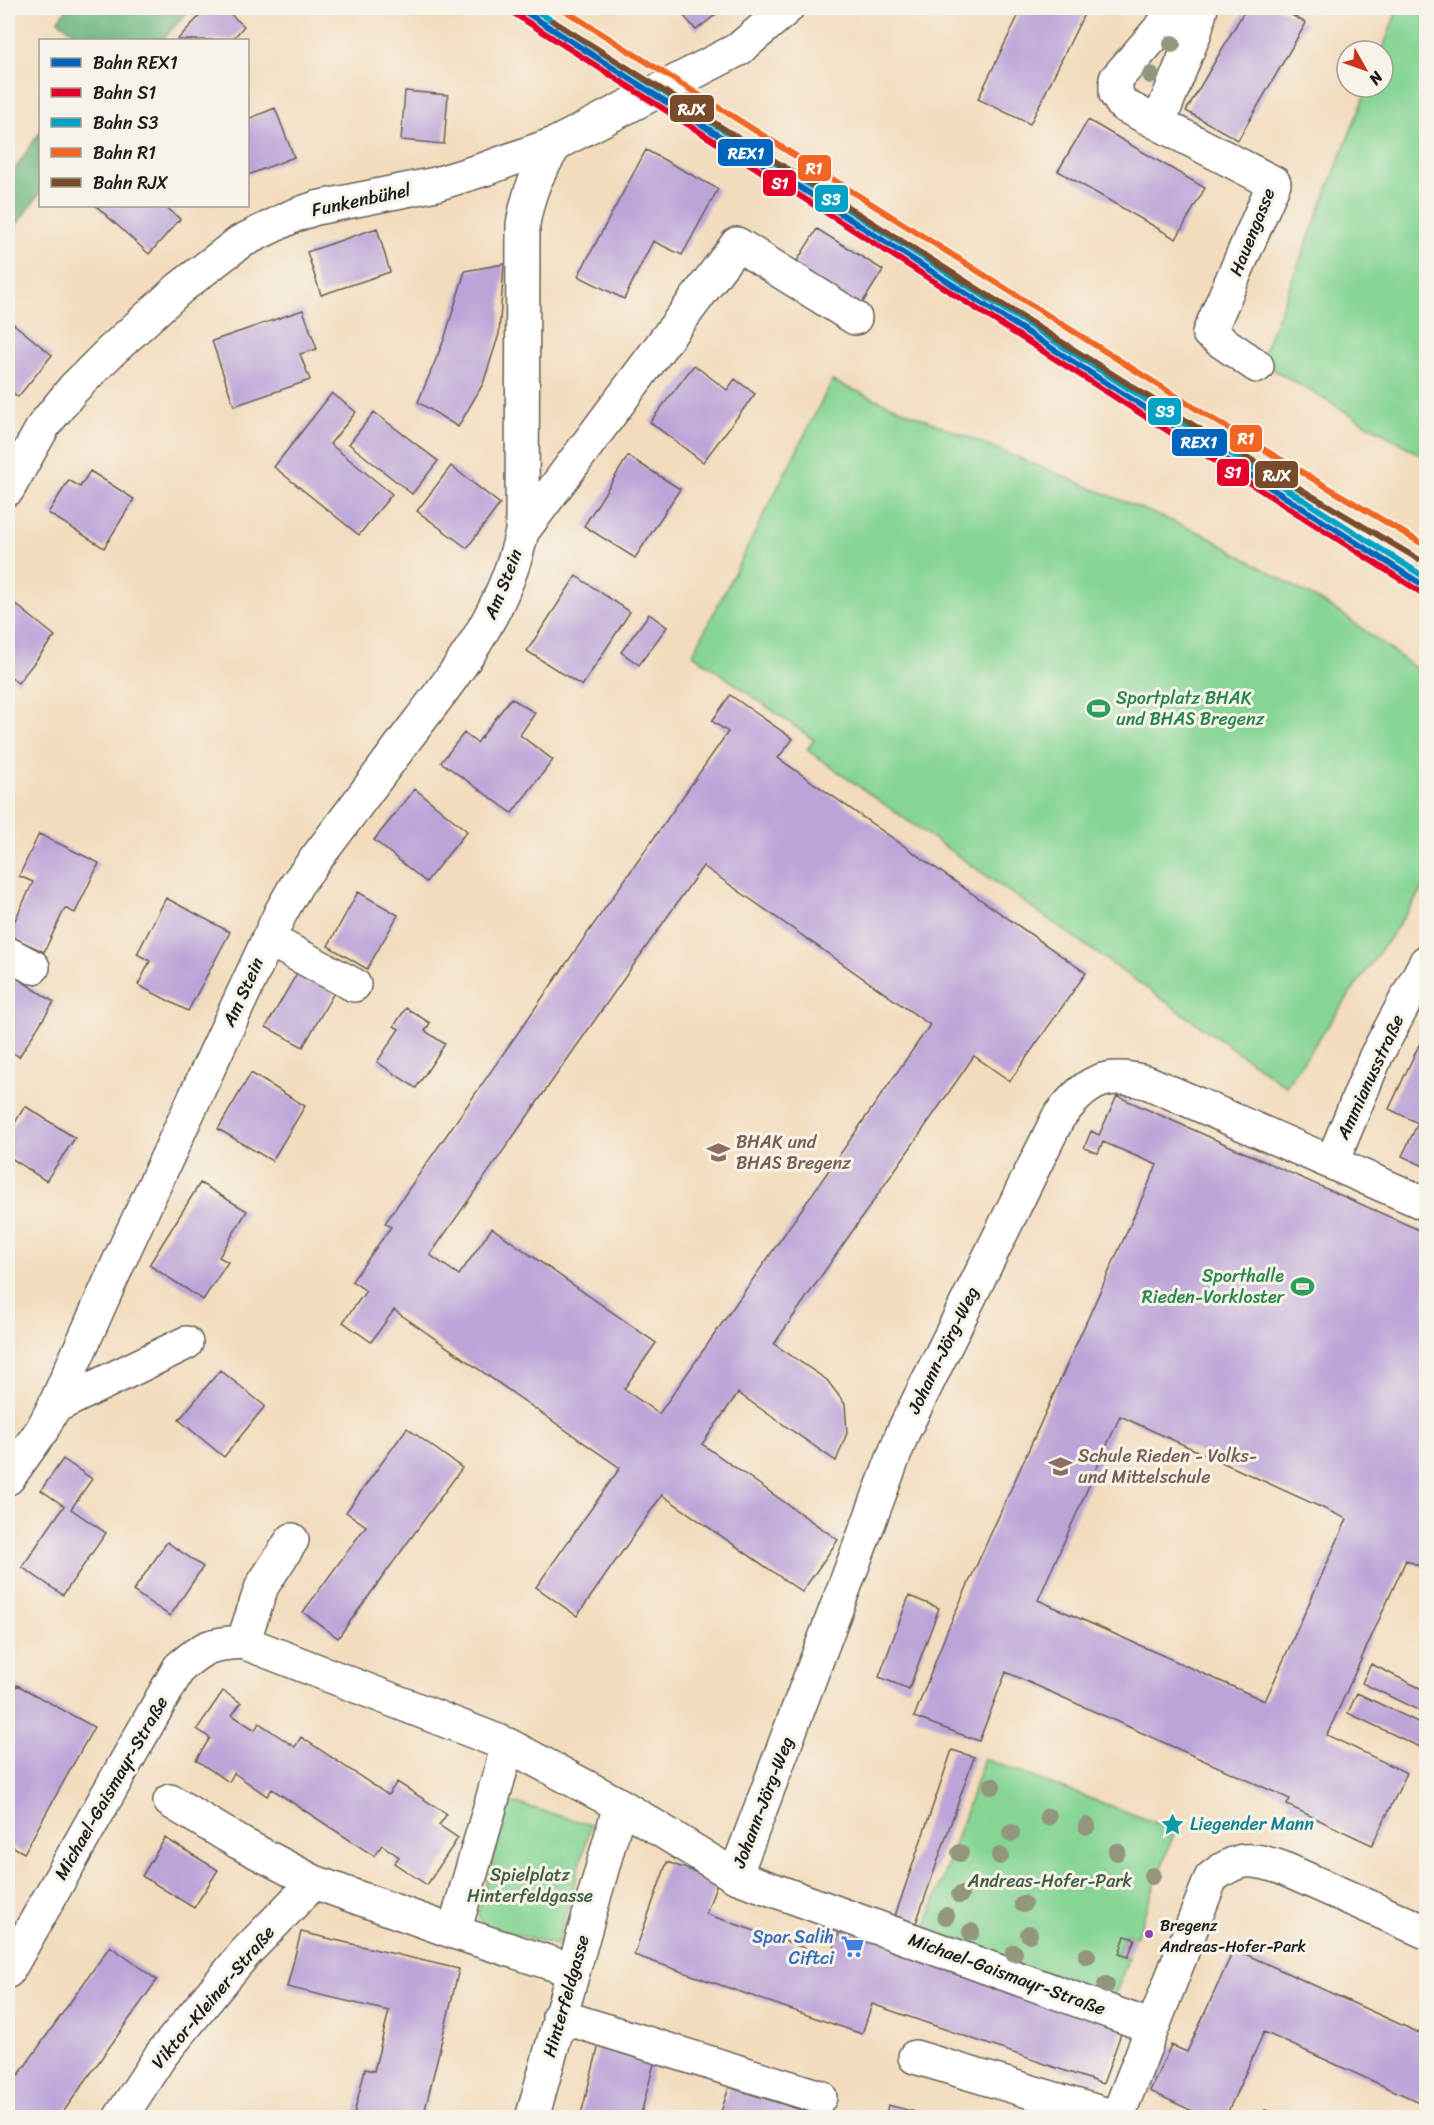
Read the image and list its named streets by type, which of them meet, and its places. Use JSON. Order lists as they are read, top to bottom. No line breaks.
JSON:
{"streets":{"street":["Funkenbühel","Hauengasse","Am Stein","Ammianusstraße","Johann-Jörg-Weg","Michael-Gaismayr-Straße","Hinterfeldgasse","Viktor-Kleiner-Straße"]},"crossings":[["Funkenbühel","Am Stein"],["Ammianusstraße","Johann-Jörg-Weg"],["Johann-Jörg-Weg","Michael-Gaismayr-Straße"],["Michael-Gaismayr-Straße","Hinterfeldgasse"]],"parks":["Spielplatz Hinterfeldgasse","Andreas-Hofer-Park"],"places":{"sports":["Sportplatz BHAK und BHAS Bregenz","Sporthalle Rieden-Vorkloster"],"school or university":["BHAK und BHAS Bregenz","Schule Rieden - Volks- und Mittelschule"],"place":["Liegender Mann"],"other":["Bregenz Andreas-Hofer-Park"],"supermarket":["Spar Salih Ciftci"]},"lines":["rail line REX1","rail line S3","rail line R1","rail line S1","rail line RJX"],"legend":["Bahn REX1","Bahn S1","Bahn S3","Bahn R1","Bahn RJX"],"north":"bottom right"}
